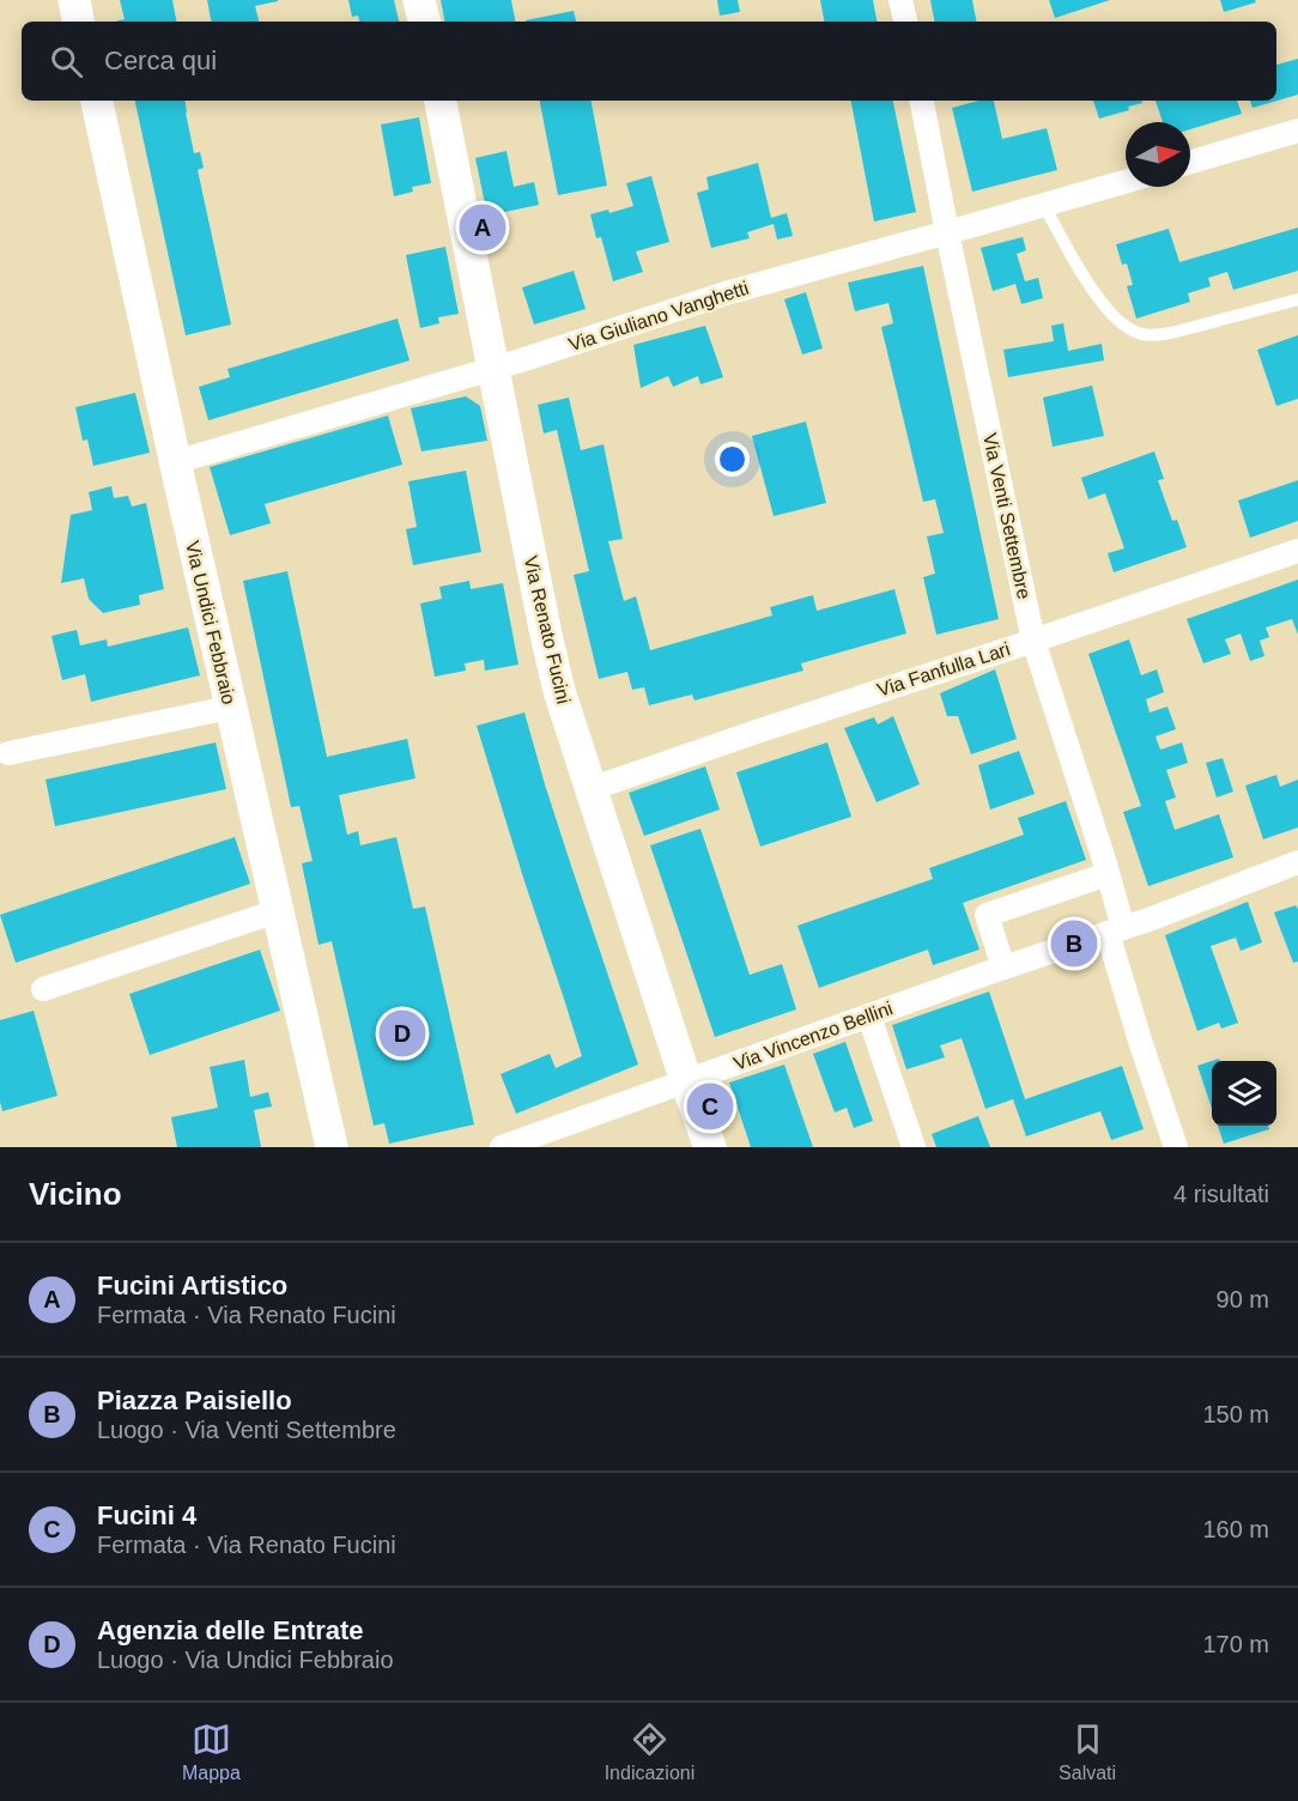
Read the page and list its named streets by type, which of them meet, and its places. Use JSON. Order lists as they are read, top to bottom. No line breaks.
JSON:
{"streets":{"main road":["Via Undici Febbraio","Via Renato Fucini"],"street":["Via Giuliano Vanghetti","Via Venti Settembre","Via Fanfulla Lari","Via Vincenzo Bellini"]},"crossings":[["Via Giuliano Vanghetti","Via Venti Settembre"],["Via Giuliano Vanghetti","Via Undici Febbraio"],["Via Giuliano Vanghetti","Via Renato Fucini"],["Via Venti Settembre","Via Fanfulla Lari"],["Via Venti Settembre","Via Vincenzo Bellini"],["Via Renato Fucini","Via Fanfulla Lari"],["Via Renato Fucini","Via Vincenzo Bellini"]],"north":"right","page":{"search":"Cerca qui","pins":["A","B","D","C"],"heading":["Vicino","4 risultati"],"list":[{"mark":"A","name":"Fucini Artistico","note":"Fermata · Via Renato Fucini","value":"90 m"},{"mark":"B","name":"Piazza Paisiello","note":"Luogo · Via Venti Settembre","value":"150 m"},{"mark":"C","name":"Fucini 4","note":"Fermata · Via Renato Fucini","value":"160 m"},{"mark":"D","name":"Agenzia delle Entrate","note":"Luogo · Via Undici Febbraio","value":"170 m"}],"nav":["Mappa","Indicazioni","Salvati"]}}
